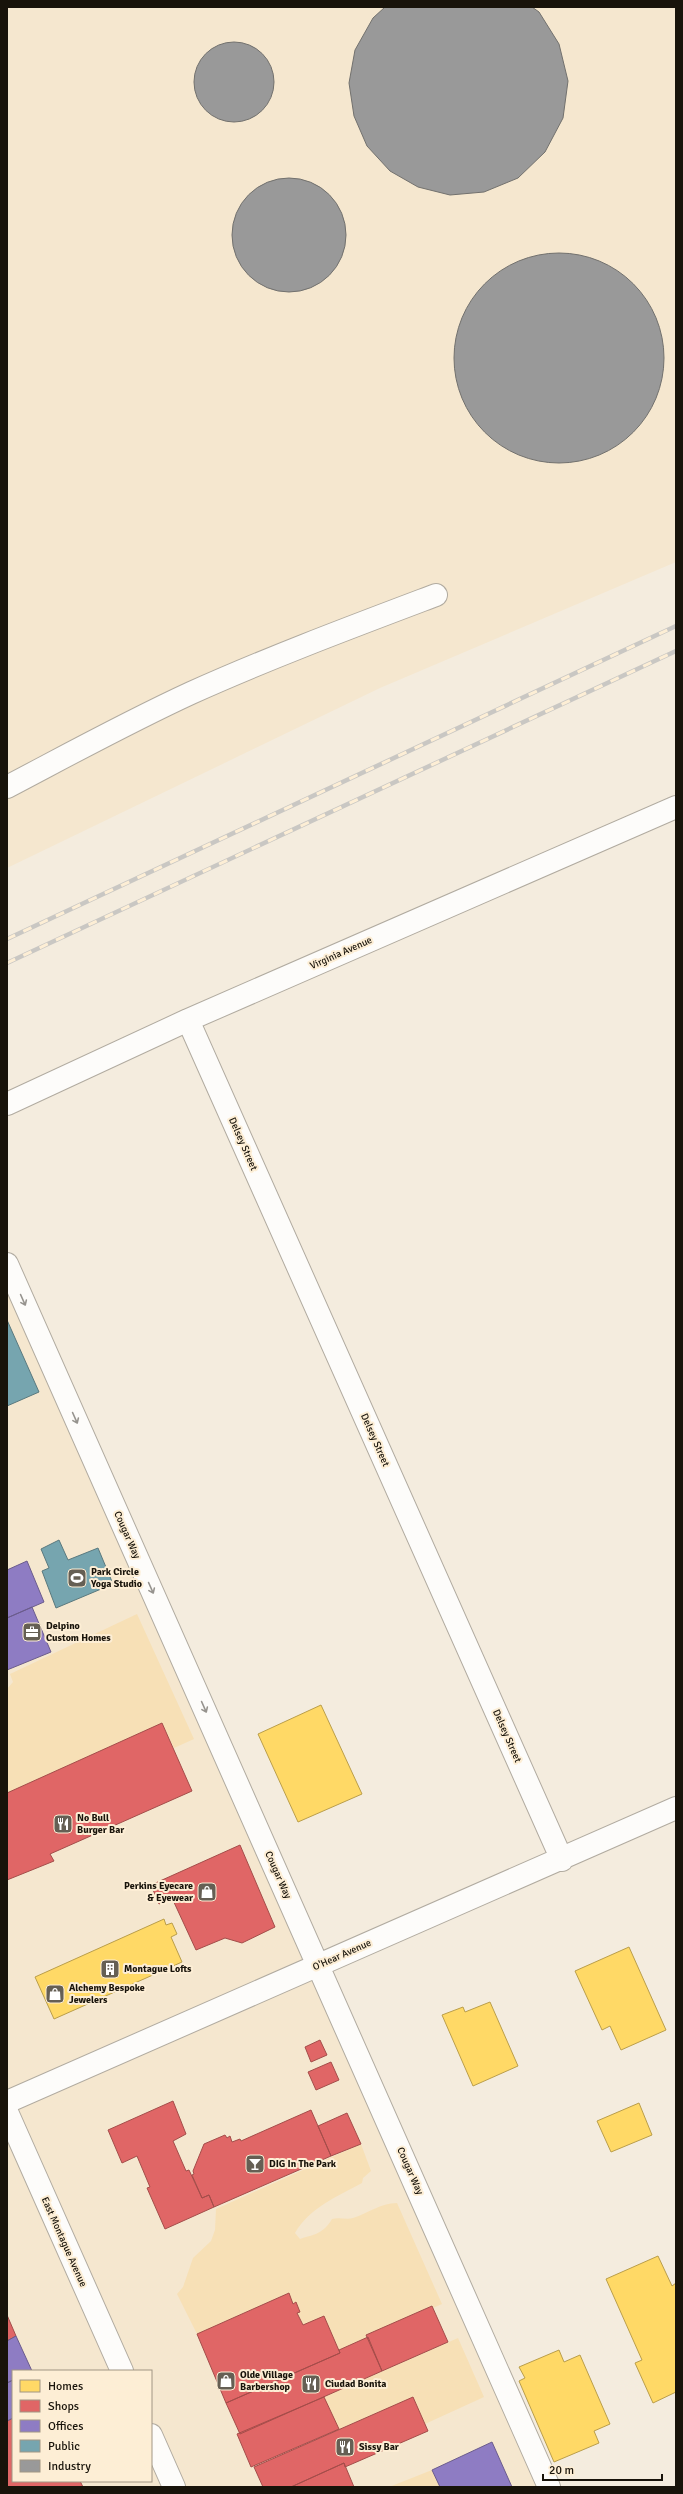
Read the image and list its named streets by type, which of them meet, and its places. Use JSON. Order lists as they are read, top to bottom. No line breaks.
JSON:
{"streets":{"street":["Virginia Avenue","Delsey Street","Cougar Way","O'Hear Avenue","East Montague Avenue"]},"crossings":[["Virginia Avenue","Delsey Street"],["Delsey Street","O'Hear Avenue"],["Cougar Way","O'Hear Avenue"]],"one_way":["Cougar Way"],"places":{"sports":["Park Circle Yoga Studio"],"office":["Delpino Custom Homes"],"restaurant":["No Bull Burger Bar","Ciudad Bonita","Sissy Bar"],"shop":["Perkins Eyecare & Eyewear","Alchemy Bespoke Jewelers","Olde Village Barbershop"],"building":["Montague Lofts"],"bar":["DIG In The Park"]},"legend":["Homes","Shops","Offices","Public","Industry"],"scale_bar":"20 m"}
